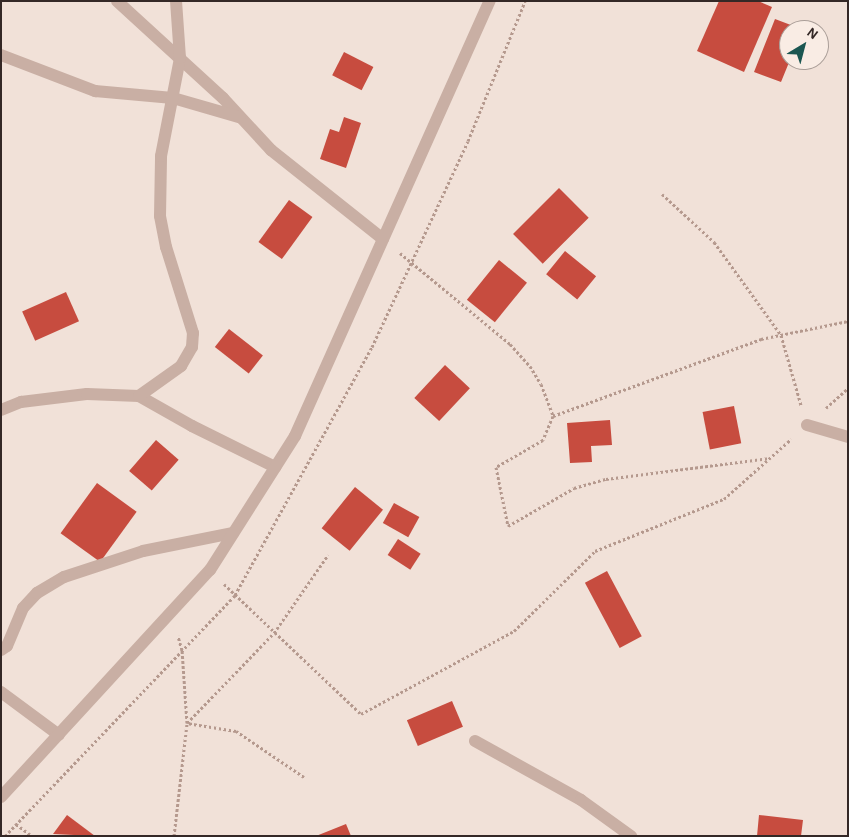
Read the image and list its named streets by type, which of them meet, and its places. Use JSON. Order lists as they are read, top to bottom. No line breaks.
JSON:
{"north":"top right"}
